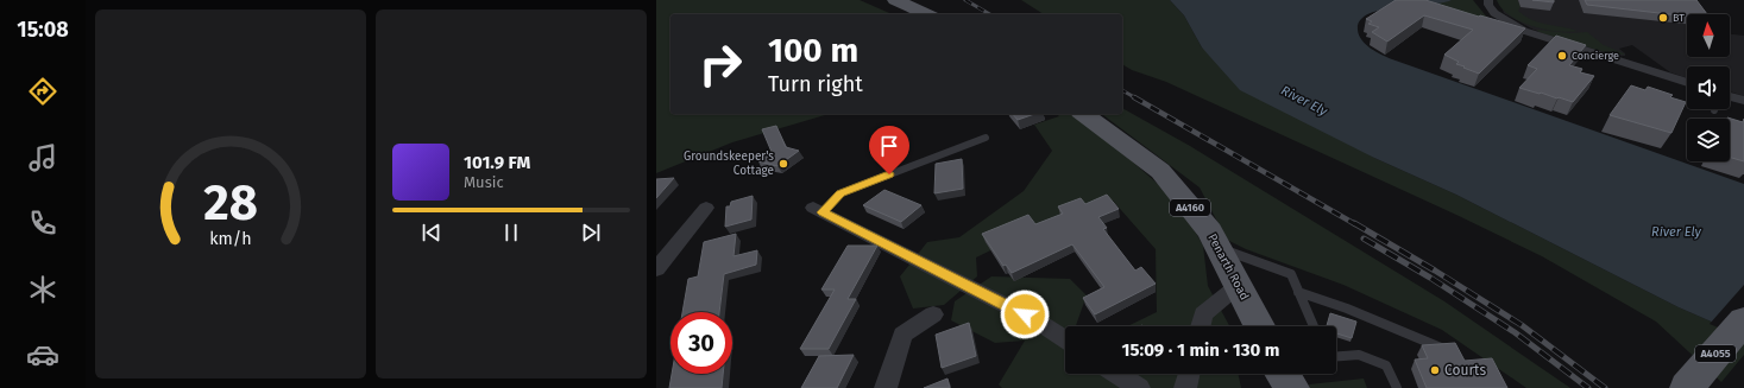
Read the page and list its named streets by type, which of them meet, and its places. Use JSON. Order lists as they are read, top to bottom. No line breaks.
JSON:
{"streets":{"main road":["A4160","Penarth Road","A4055"]},"water":["River Ely"],"places":["BT","Concierge","Groundskeeper's Cottage","Courts"],"north":"top","page":{"tabs":"15:08","turn":["100 m","Turn right"],"song":["101.9 FM","Music"],"limit":"30","trip":"15:09 · 1 min · 130 m","gauge":["28","km/h"]}}
